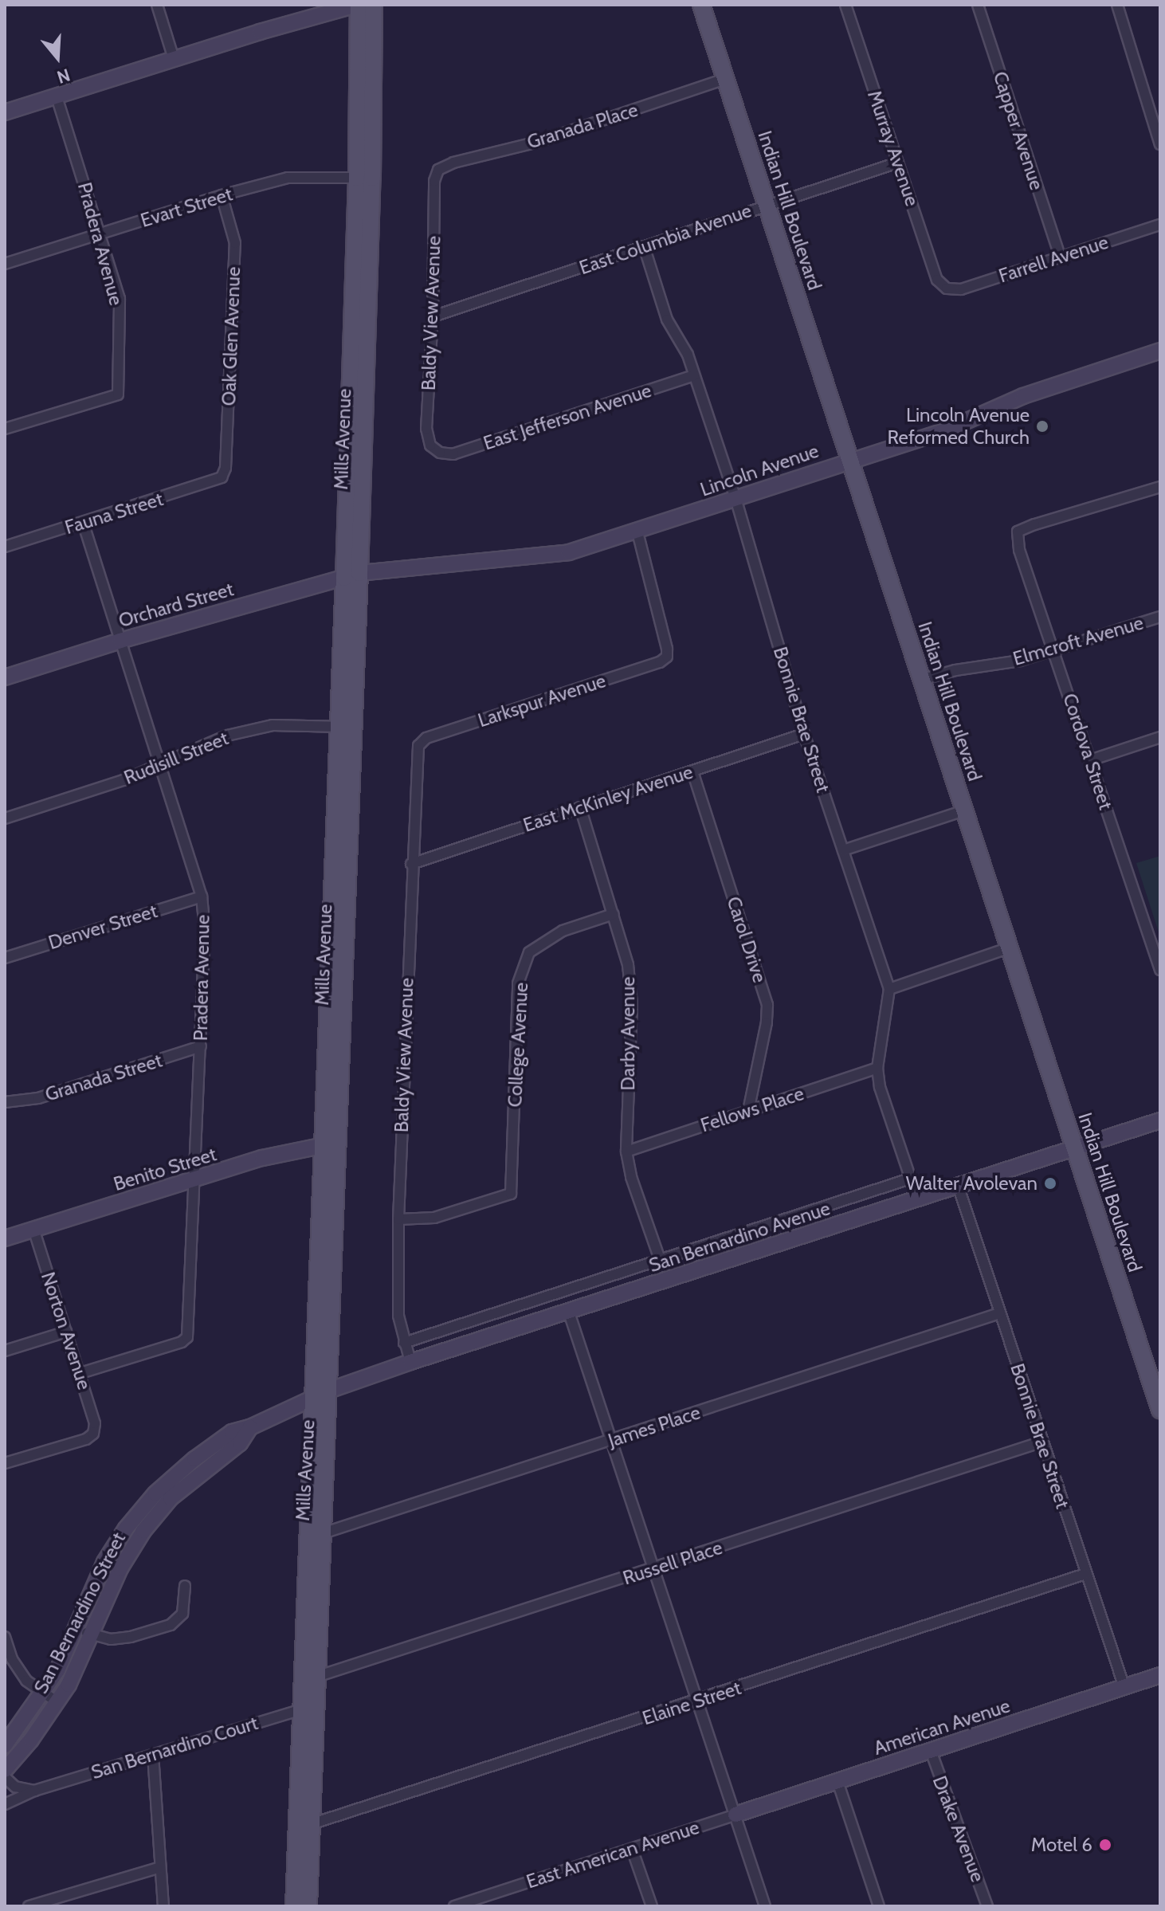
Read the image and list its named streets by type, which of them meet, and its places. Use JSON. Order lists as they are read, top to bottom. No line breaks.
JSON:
{"streets":{"main road":["Indian Hill Boulevard","Mills Avenue","Lincoln Avenue","Orchard Street","Benito Street","San Bernardino Avenue","San Bernardino Street","American Avenue"],"street":["Granada Place","Capper Avenue","Murray Avenue","Evart Street","East Columbia Avenue","Pradera Avenue","Farrell Avenue","Baldy View Avenue","Oak Glen Avenue","East Jefferson Avenue","Fauna Street","Elmcroft Avenue","Larkspur Avenue","Bonnie Brae Street","Cordova Street","Rudisill Street","East McKinley Avenue","Denver Street","Carol Drive","Darby Avenue","College Avenue","Granada Street","Fellows Place","Norton Avenue","James Place","Russell Place","Elaine Street","San Bernardino Court","Drake Avenue","East American Avenue"]},"crossings":[["Granada Place","Indian Hill Boulevard"],["Granada Place","Baldy View Avenue"],["Capper Avenue","Farrell Avenue"],["Murray Avenue","East Columbia Avenue"],["Murray Avenue","Farrell Avenue"],["Evart Street","Pradera Avenue"],["Evart Street","Oak Glen Avenue"],["Evart Street","Mills Avenue"],["Indian Hill Boulevard","East Columbia Avenue"],["Indian Hill Boulevard","Lincoln Avenue"],["Indian Hill Boulevard","Elmcroft Avenue"],["Indian Hill Boulevard","San Bernardino Avenue"],["East Columbia Avenue","Baldy View Avenue"],["East Columbia Avenue","Bonnie Brae Street"],["Pradera Avenue","Fauna Street"],["Pradera Avenue","Orchard Street"],["Pradera Avenue","Rudisill Street"],["Pradera Avenue","Denver Street"],["Pradera Avenue","Granada Street"],["Pradera Avenue","Benito Street"],["Pradera Avenue","Norton Avenue"],["Baldy View Avenue","East Jefferson Avenue"],["Baldy View Avenue","Larkspur Avenue"],["Baldy View Avenue","East McKinley Avenue"],["Baldy View Avenue","College Avenue"],["Baldy View Avenue","San Bernardino Avenue"],["Oak Glen Avenue","Fauna Street"],["East Jefferson Avenue","Bonnie Brae Street"],["Mills Avenue","Lincoln Avenue"],["Mills Avenue","Orchard Street"],["Mills Avenue","Rudisill Street"],["Mills Avenue","Benito Street"],["Mills Avenue","San Bernardino Avenue"],["Mills Avenue","James Place"],["Mills Avenue","Russell Place"],["Mills Avenue","San Bernardino Street"],["Mills Avenue","Elaine Street"],["Mills Avenue","San Bernardino Court"],["Lincoln Avenue","Orchard Street"],["Lincoln Avenue","Larkspur Avenue"],["Lincoln Avenue","Bonnie Brae Street"],["Elmcroft Avenue","Cordova Street"],["Bonnie Brae Street","East McKinley Avenue"],["Bonnie Brae Street","Fellows Place"],["Bonnie Brae Street","San Bernardino Avenue"],["Bonnie Brae Street","James Place"],["Bonnie Brae Street","Russell Place"],["Bonnie Brae Street","Elaine Street"],["Bonnie Brae Street","American Avenue"],["East McKinley Avenue","Carol Drive"],["East McKinley Avenue","Darby Avenue"],["Carol Drive","Fellows Place"],["Darby Avenue","College Avenue"],["Darby Avenue","Fellows Place"],["Benito Street","Norton Avenue"],["San Bernardino Avenue","San Bernardino Street"],["American Avenue","Drake Avenue"],["American Avenue","East American Avenue"]],"places":["Lincoln Avenue Reformed Church","Walter Avolevan","Motel 6"],"north":"bottom"}
